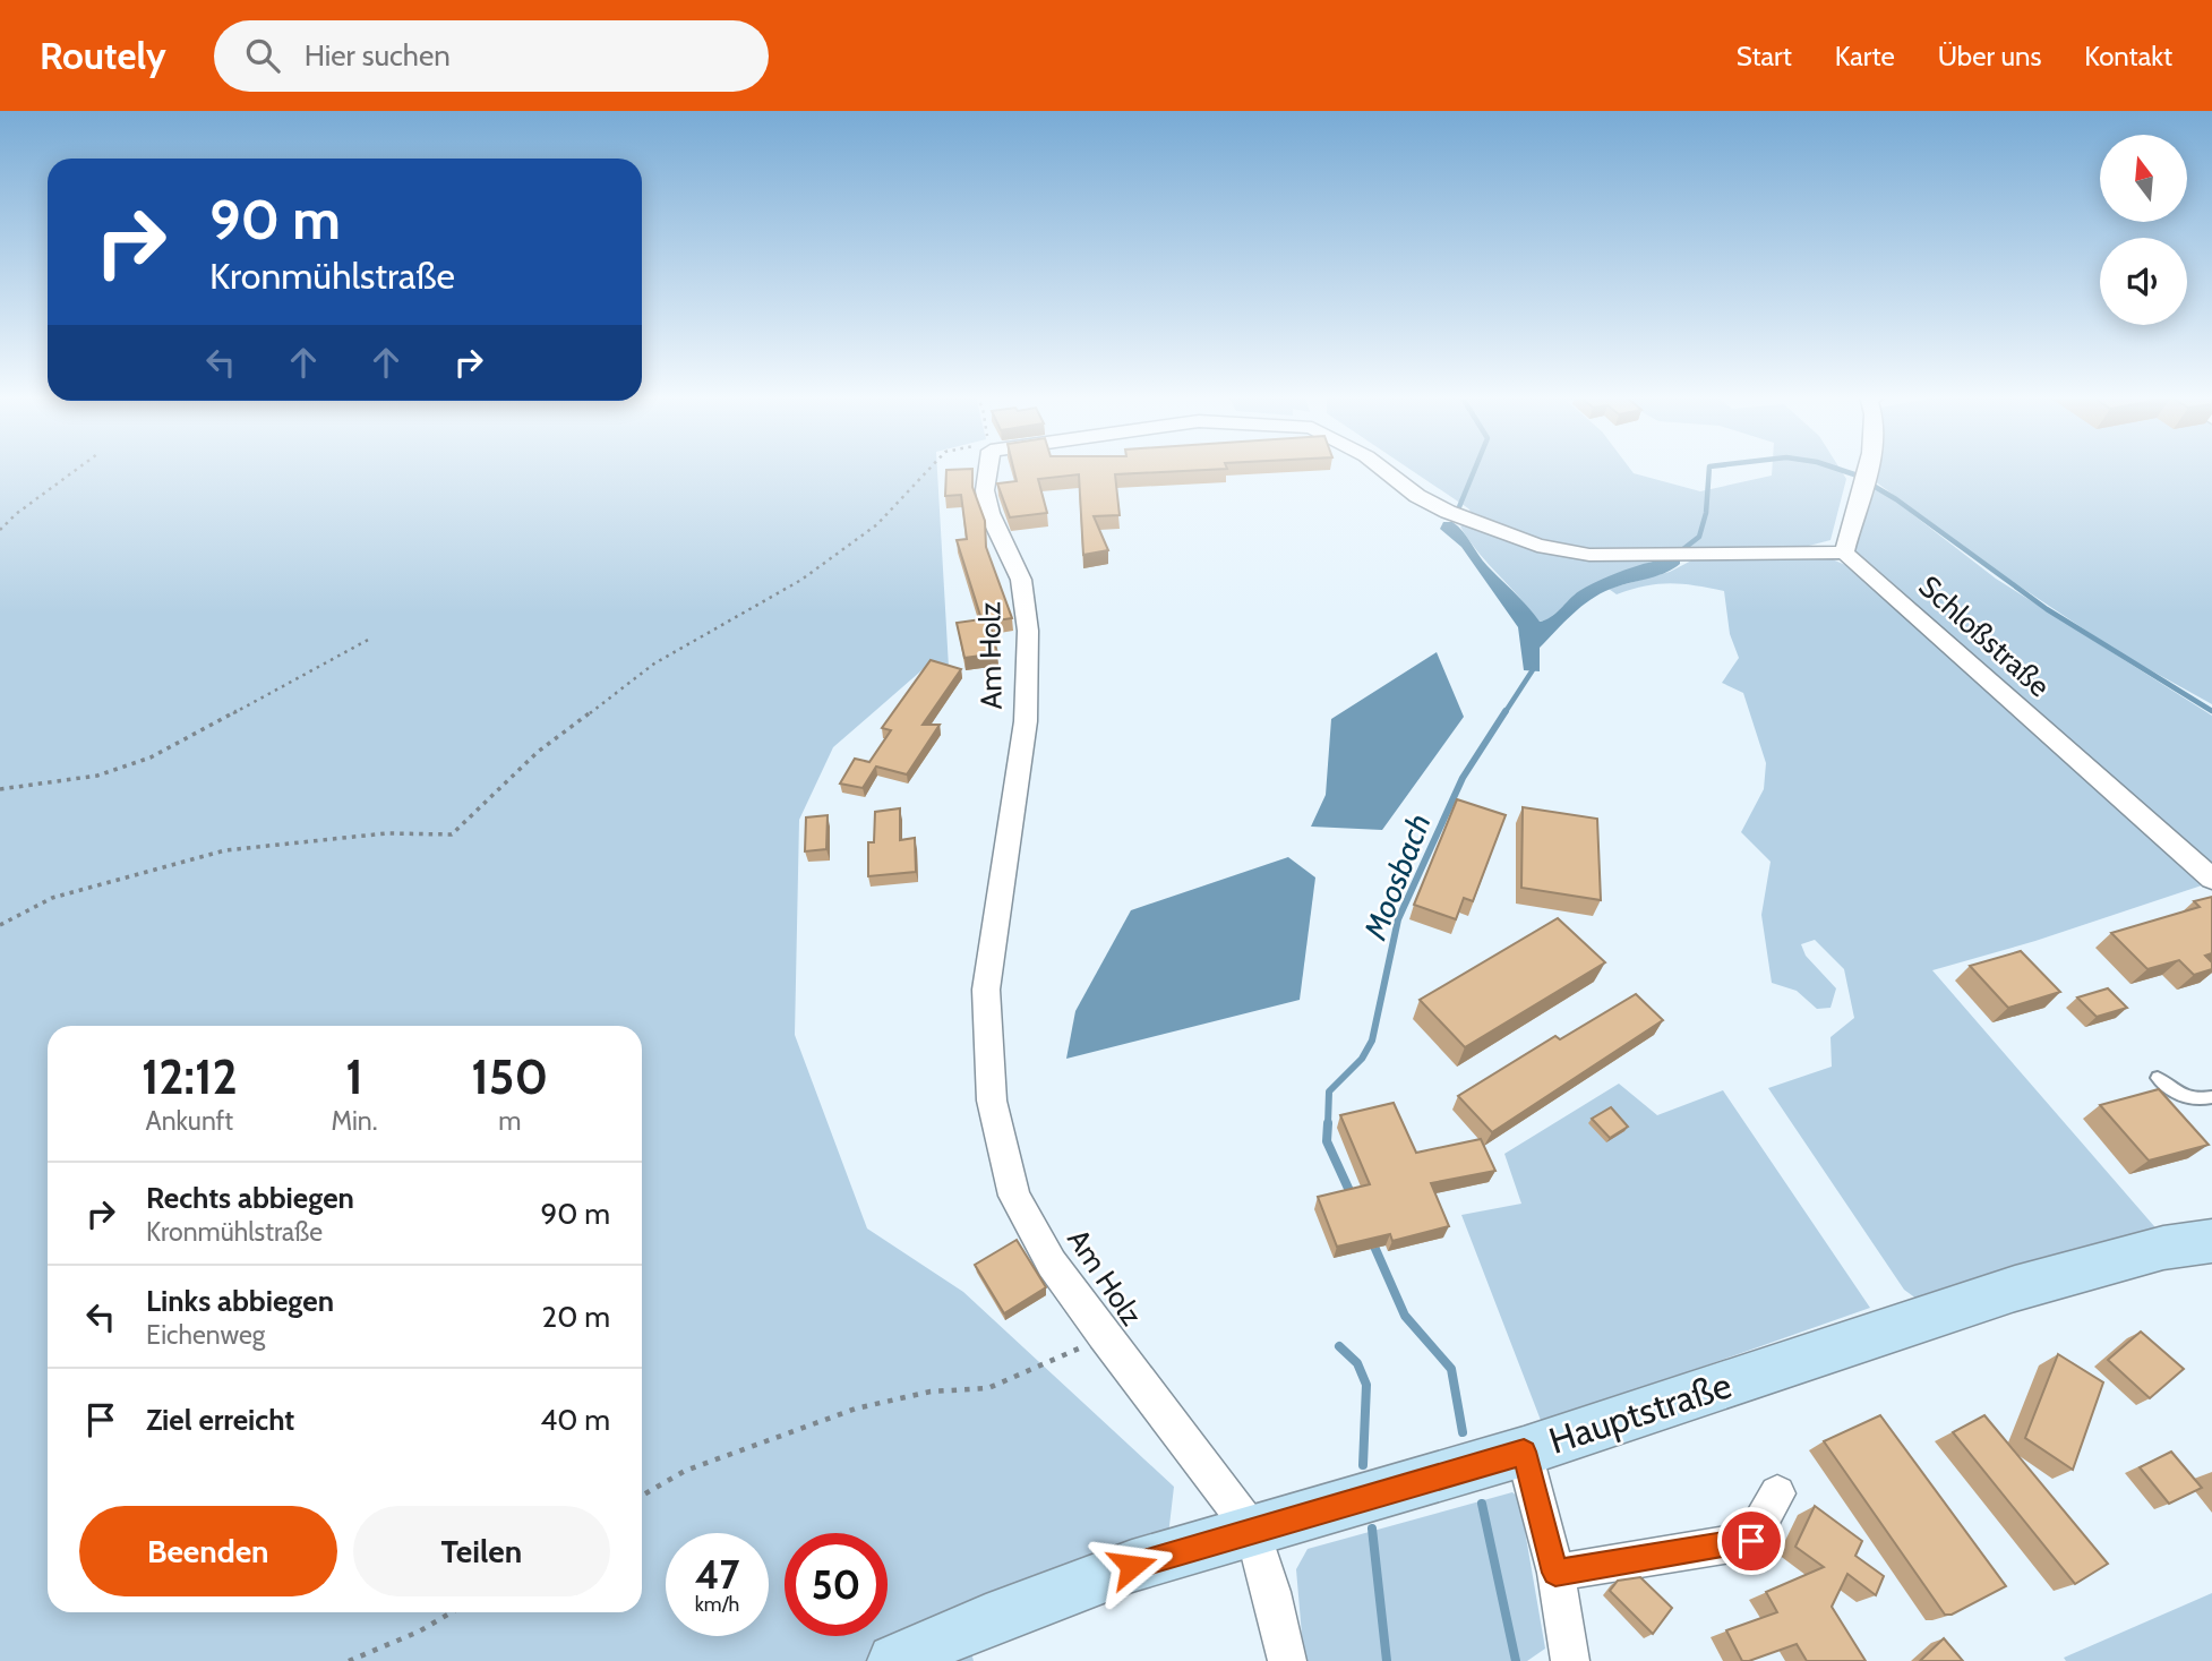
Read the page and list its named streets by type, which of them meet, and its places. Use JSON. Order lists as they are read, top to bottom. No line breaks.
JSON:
{"streets":{"main road":["Hauptstraße"],"street":["Schloßstraße","Am Holz"]},"crossings":[["Am Holz","Hauptstraße"]],"water":["Moosbach"],"north":"top","page":{"header":"Routely","search":"Hier suchen","nav":["Start","Karte","Über uns","Kontakt"],"turn":["90 m","Kronmühlstraße"],"eta":["12:12","Ankunft","1","Min.","150","m"],"list":[{"name":"Rechts abbiegen","note":"Kronmühlstraße","value":"90 m"},{"name":"Links abbiegen","note":"Eichenweg","value":"20 m"},{"name":"Ziel erreicht","value":"40 m"}],"buttons":["Beenden","Teilen"],"speed":"47 km/h","limit":"50"}}
